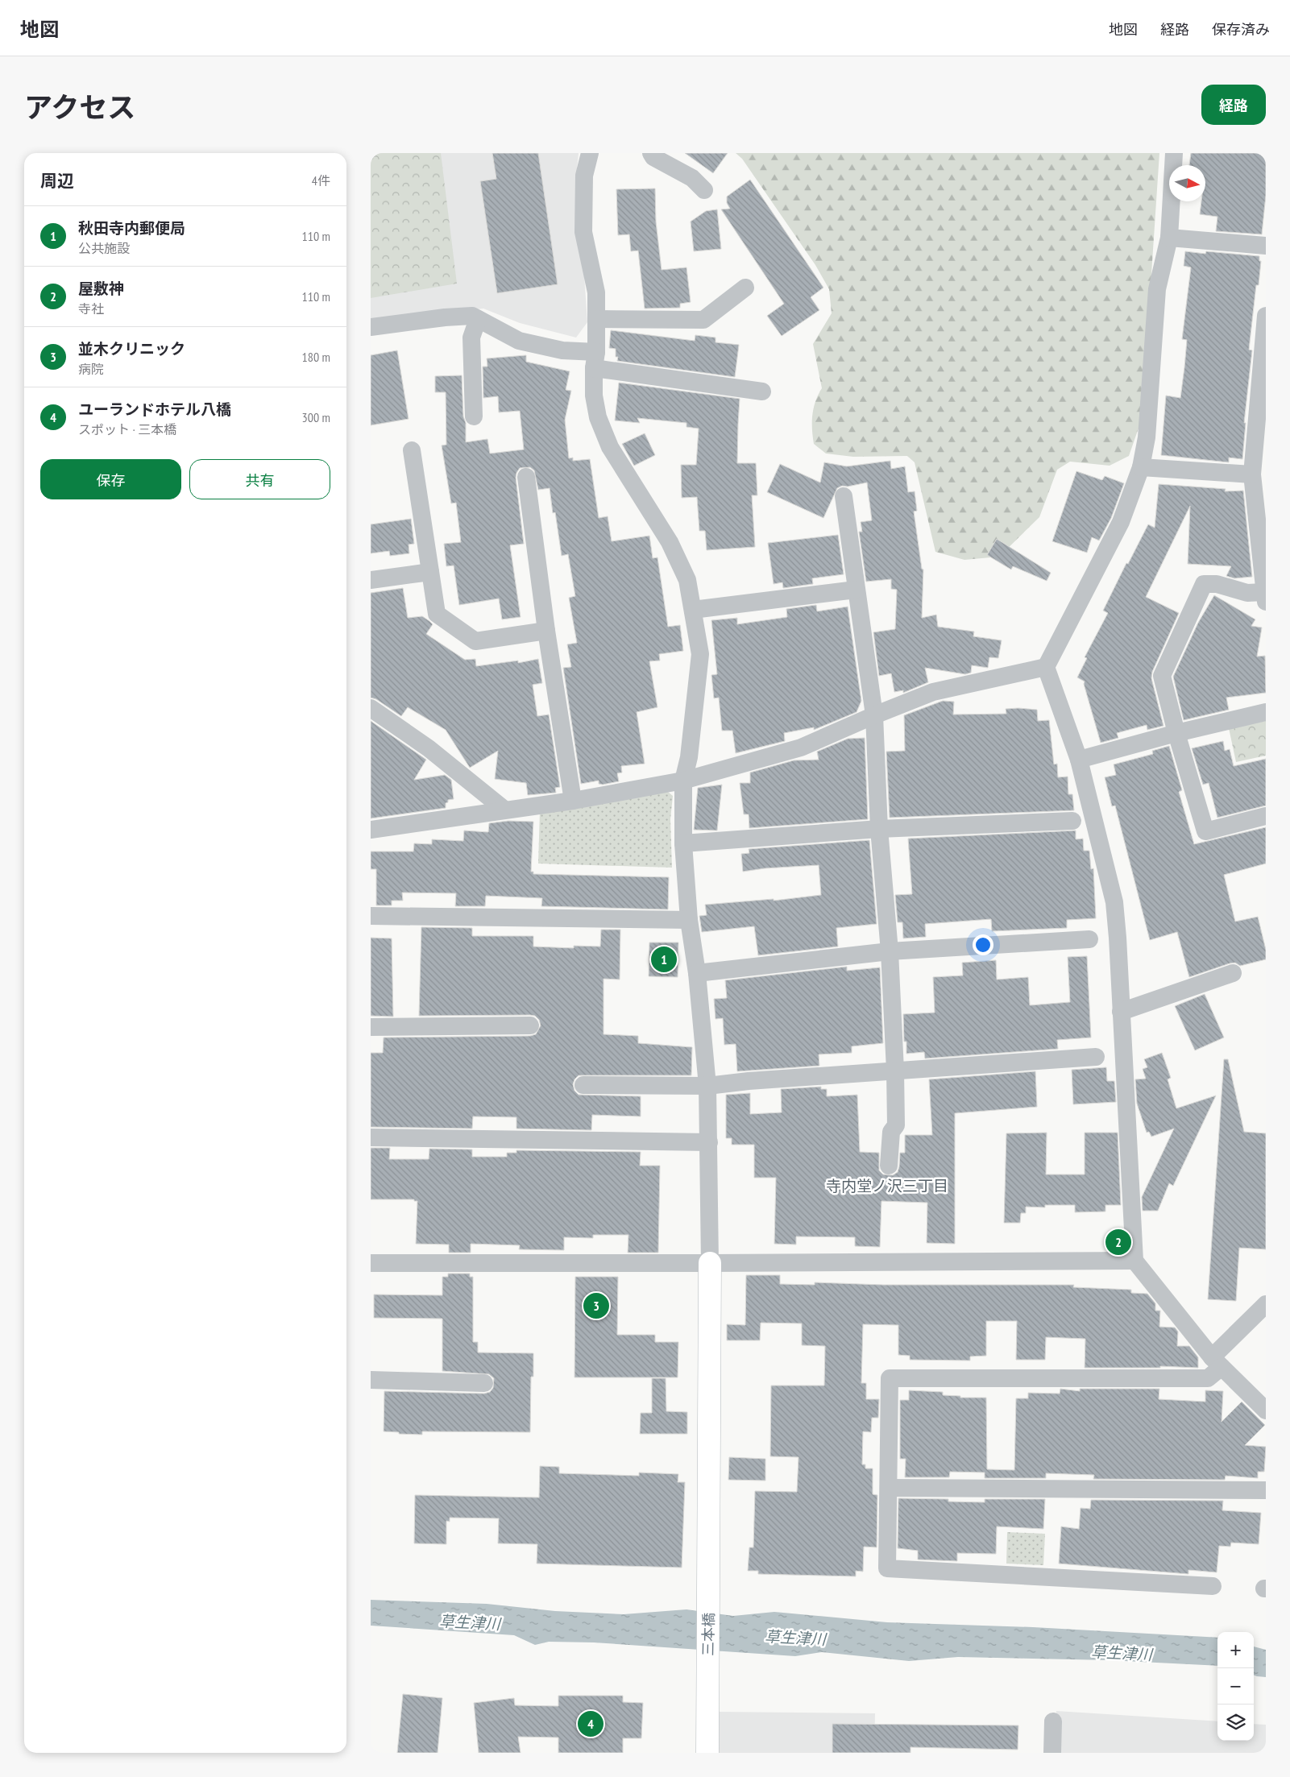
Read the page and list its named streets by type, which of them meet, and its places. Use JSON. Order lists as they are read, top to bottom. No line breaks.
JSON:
{"streets":{"street":["三本橋"]},"districts":["寺内堂ノ沢三丁目"],"water":["草生津川"],"north":"right","page":{"header":"地図","nav":["地図","経路","保存済み"],"title":"アクセス","buttons":["経路",["保存","共有"]],"heading":["周辺","4件"],"list":[{"mark":"1","name":"秋田寺内郵便局","note":"公共施設","value":"110 m"},{"mark":"2","name":"屋敷神","note":"寺社","value":"110 m"},{"mark":"3","name":"並木クリニック","note":"病院","value":"180 m"},{"mark":"4","name":"ユーランドホテル八橋","note":"スポット · 三本橋","value":"300 m"}],"pins":["1","2","3","4"],"map_buttons":["+","−"]}}
